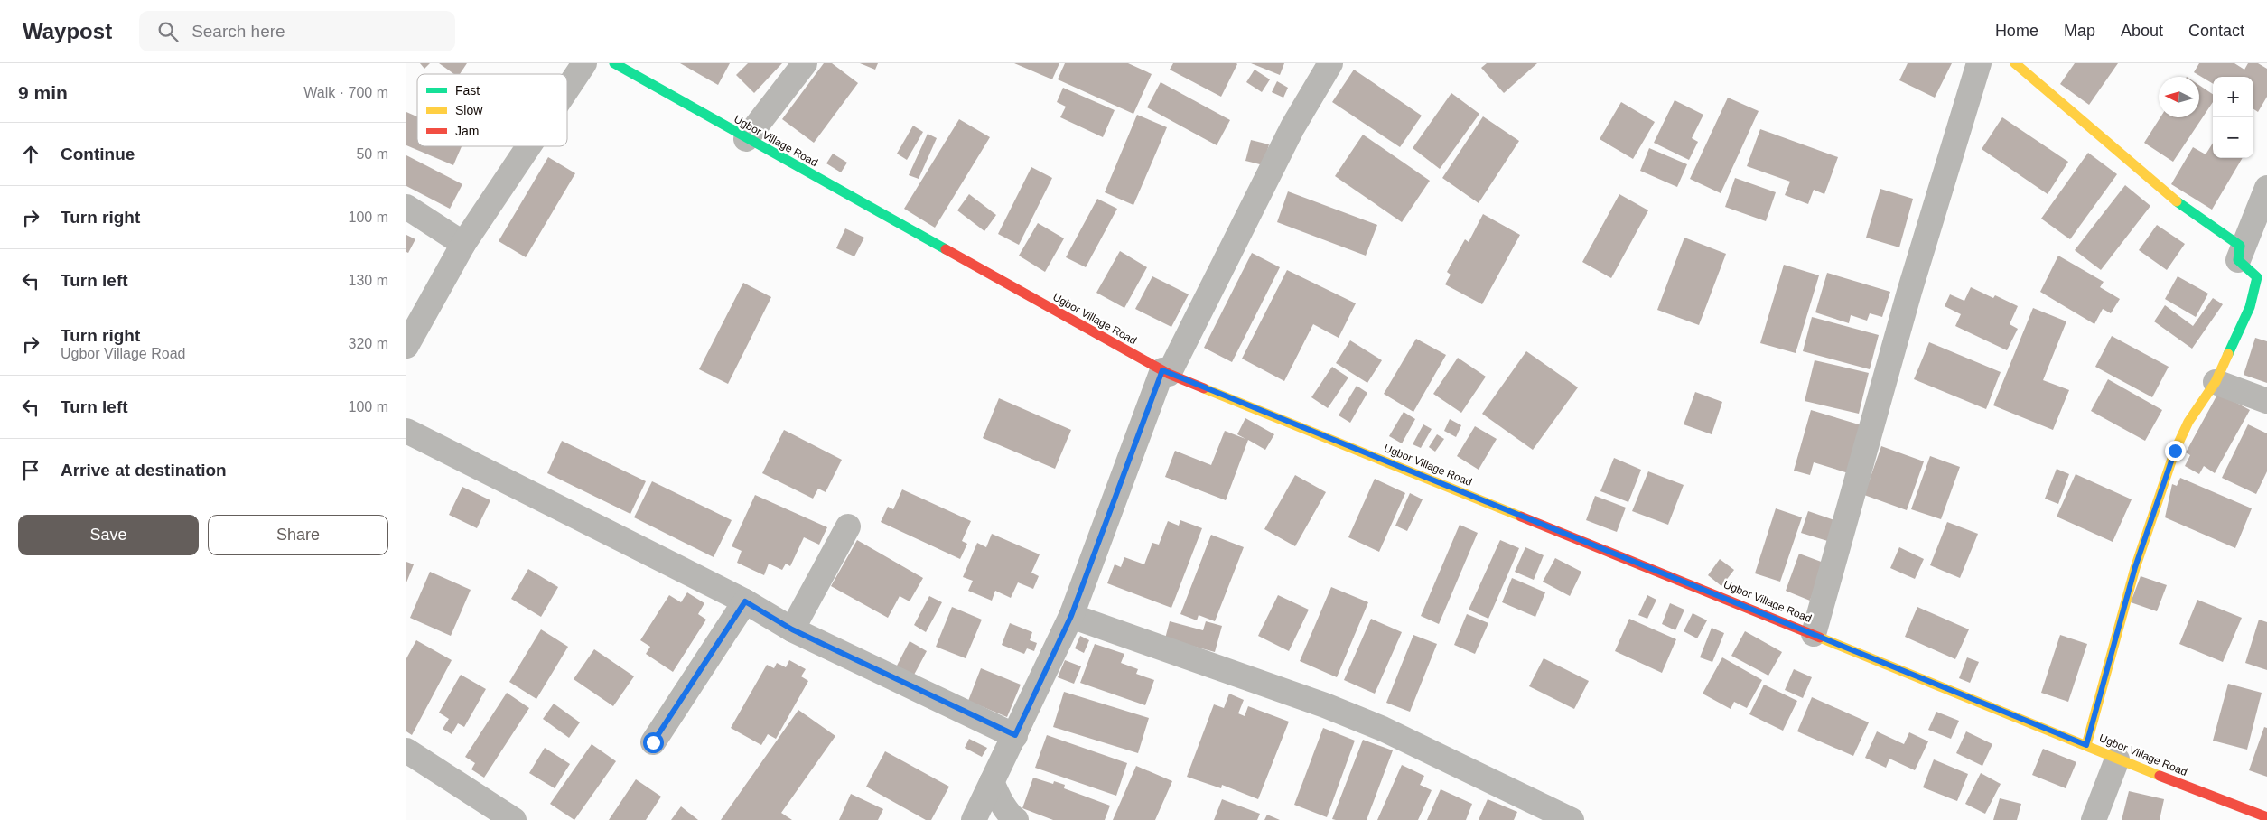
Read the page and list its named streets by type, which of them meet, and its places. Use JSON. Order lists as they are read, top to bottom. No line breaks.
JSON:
{"streets":{"street":["Ugbor Village Road"]},"legend":["Fast","Slow","Jam"],"north":"left","page":{"header":"Waypost","search":"Search here","nav":["Home","Map","About","Contact"],"heading":["9 min","Walk · 700 m"],"map_buttons":["+","−"],"list":[["Continue","50 m"],["Turn right","100 m"],["Turn left","130 m"],["Turn right","Ugbor Village Road","320 m"],["Turn left","100 m"],"Arrive at destination"],"buttons":["Save","Share"]}}
